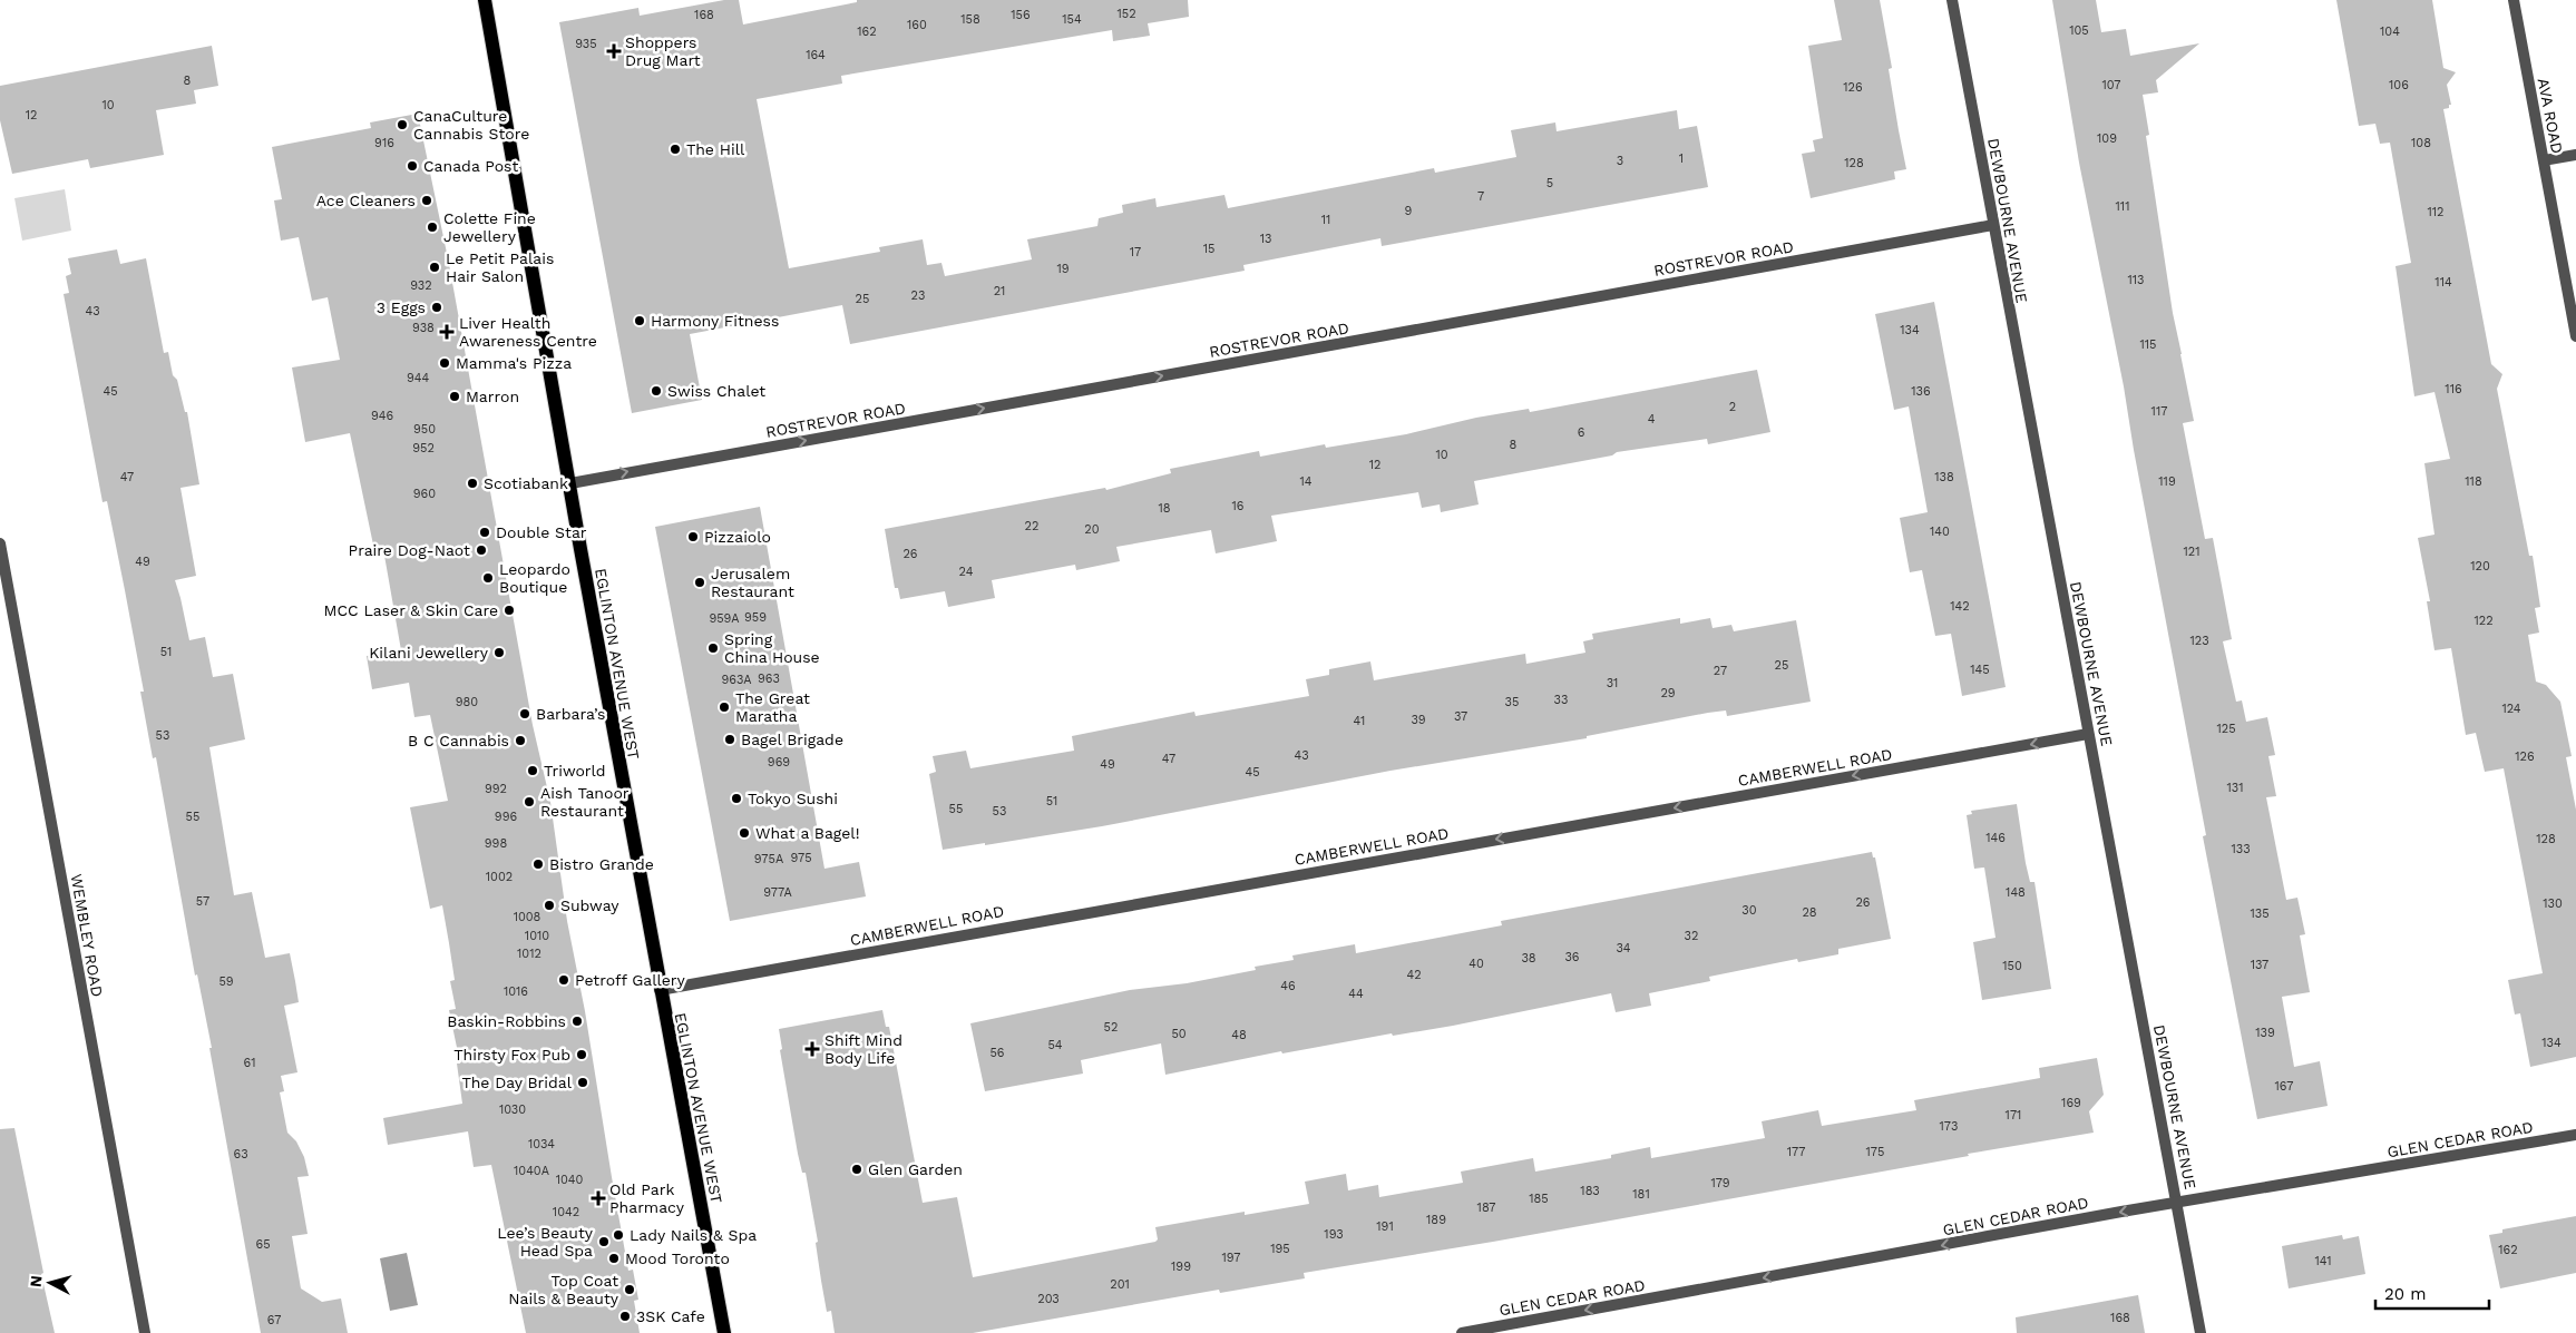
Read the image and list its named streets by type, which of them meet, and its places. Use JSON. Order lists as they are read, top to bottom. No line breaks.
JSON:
{"streets":{"main road":["EGLINTON AVENUE WEST"],"street":["AVA ROAD","DEWBOURNE AVENUE","ROSTREVOR ROAD","CAMBERWELL ROAD","WEMBLEY ROAD","GLEN CEDAR ROAD"]},"crossings":[["DEWBOURNE AVENUE","ROSTREVOR ROAD"],["DEWBOURNE AVENUE","CAMBERWELL ROAD"],["DEWBOURNE AVENUE","GLEN CEDAR ROAD"],["ROSTREVOR ROAD","EGLINTON AVENUE WEST"],["EGLINTON AVENUE WEST","CAMBERWELL ROAD"]],"one_way":["ROSTREVOR ROAD","CAMBERWELL ROAD","GLEN CEDAR ROAD"],"places":{"health":["Shoppers Drug Mart","Liver Health Awareness Centre","Shift Mind Body Life","Old Park Pharmacy"],"other":["CanaCulture Cannabis Store","The Hill","Canada Post","Ace Cleaners","Colette Fine Jewellery","Le Petit Palais Hair Salon","3 Eggs","Harmony Fitness","Mamma's Pizza","Swiss Chalet","Marron","Scotiabank","Double Star","Pizzaiolo","Praire Dog-Naot","Leopardo Boutique","Jerusalem Restaurant","MCC Laser & Skin Care","Spring China House","Kilani Jewellery","The Great Maratha","Barbara’s","Bagel Brigade","B C Cannabis","Triworld","Tokyo Sushi","Aish Tanoor Restaurant","What a Bagel!","Bistro Grande","Subway","Petroff Gallery","Baskin-Robbins","Thirsty Fox Pub","The Day Bridal","Glen Garden","Lady Nails & Spa","Lee’s Beauty Head Spa","Mood Toronto","Top Coat Nails & Beauty","3SK Cafe"]},"house_numbers":["152","168","156","158","154","160","105","162","104","935","164","8","107","106","126","10","12","109","916","108","1","3","128","5","7","111","9","112","11","13","15","17","19","113","114","932","21","23","25","43","938","134","115","944","116","45","136","2","117","946","4","950","6","8","952","10","12","47","138","14","119","118","960","16","18","22","20","140","121","26","49","120","24","142","959","959A","122","123","51","25","145","27","963","963A","31","29","33","980","35","124","37","39","41","125","53","43","126","47","969","49","45","131","992","51","55","53","55","996","146","128","998","133","975","975A","1002","977A","148","57","26","130","30","28","135","1008","1010","32","34","1012","36","38","40","137","150","42","59","46","1016","44","52","139","50","48","134","54","56","61","167","169","1030","171","173","1034","177","175","63","1040A","1040","179","183","181","185","187","1042","189","191","193","65","195","162","197","141","199","201","203","168","67"],"scale_bar":"20 m","north":"left"}
